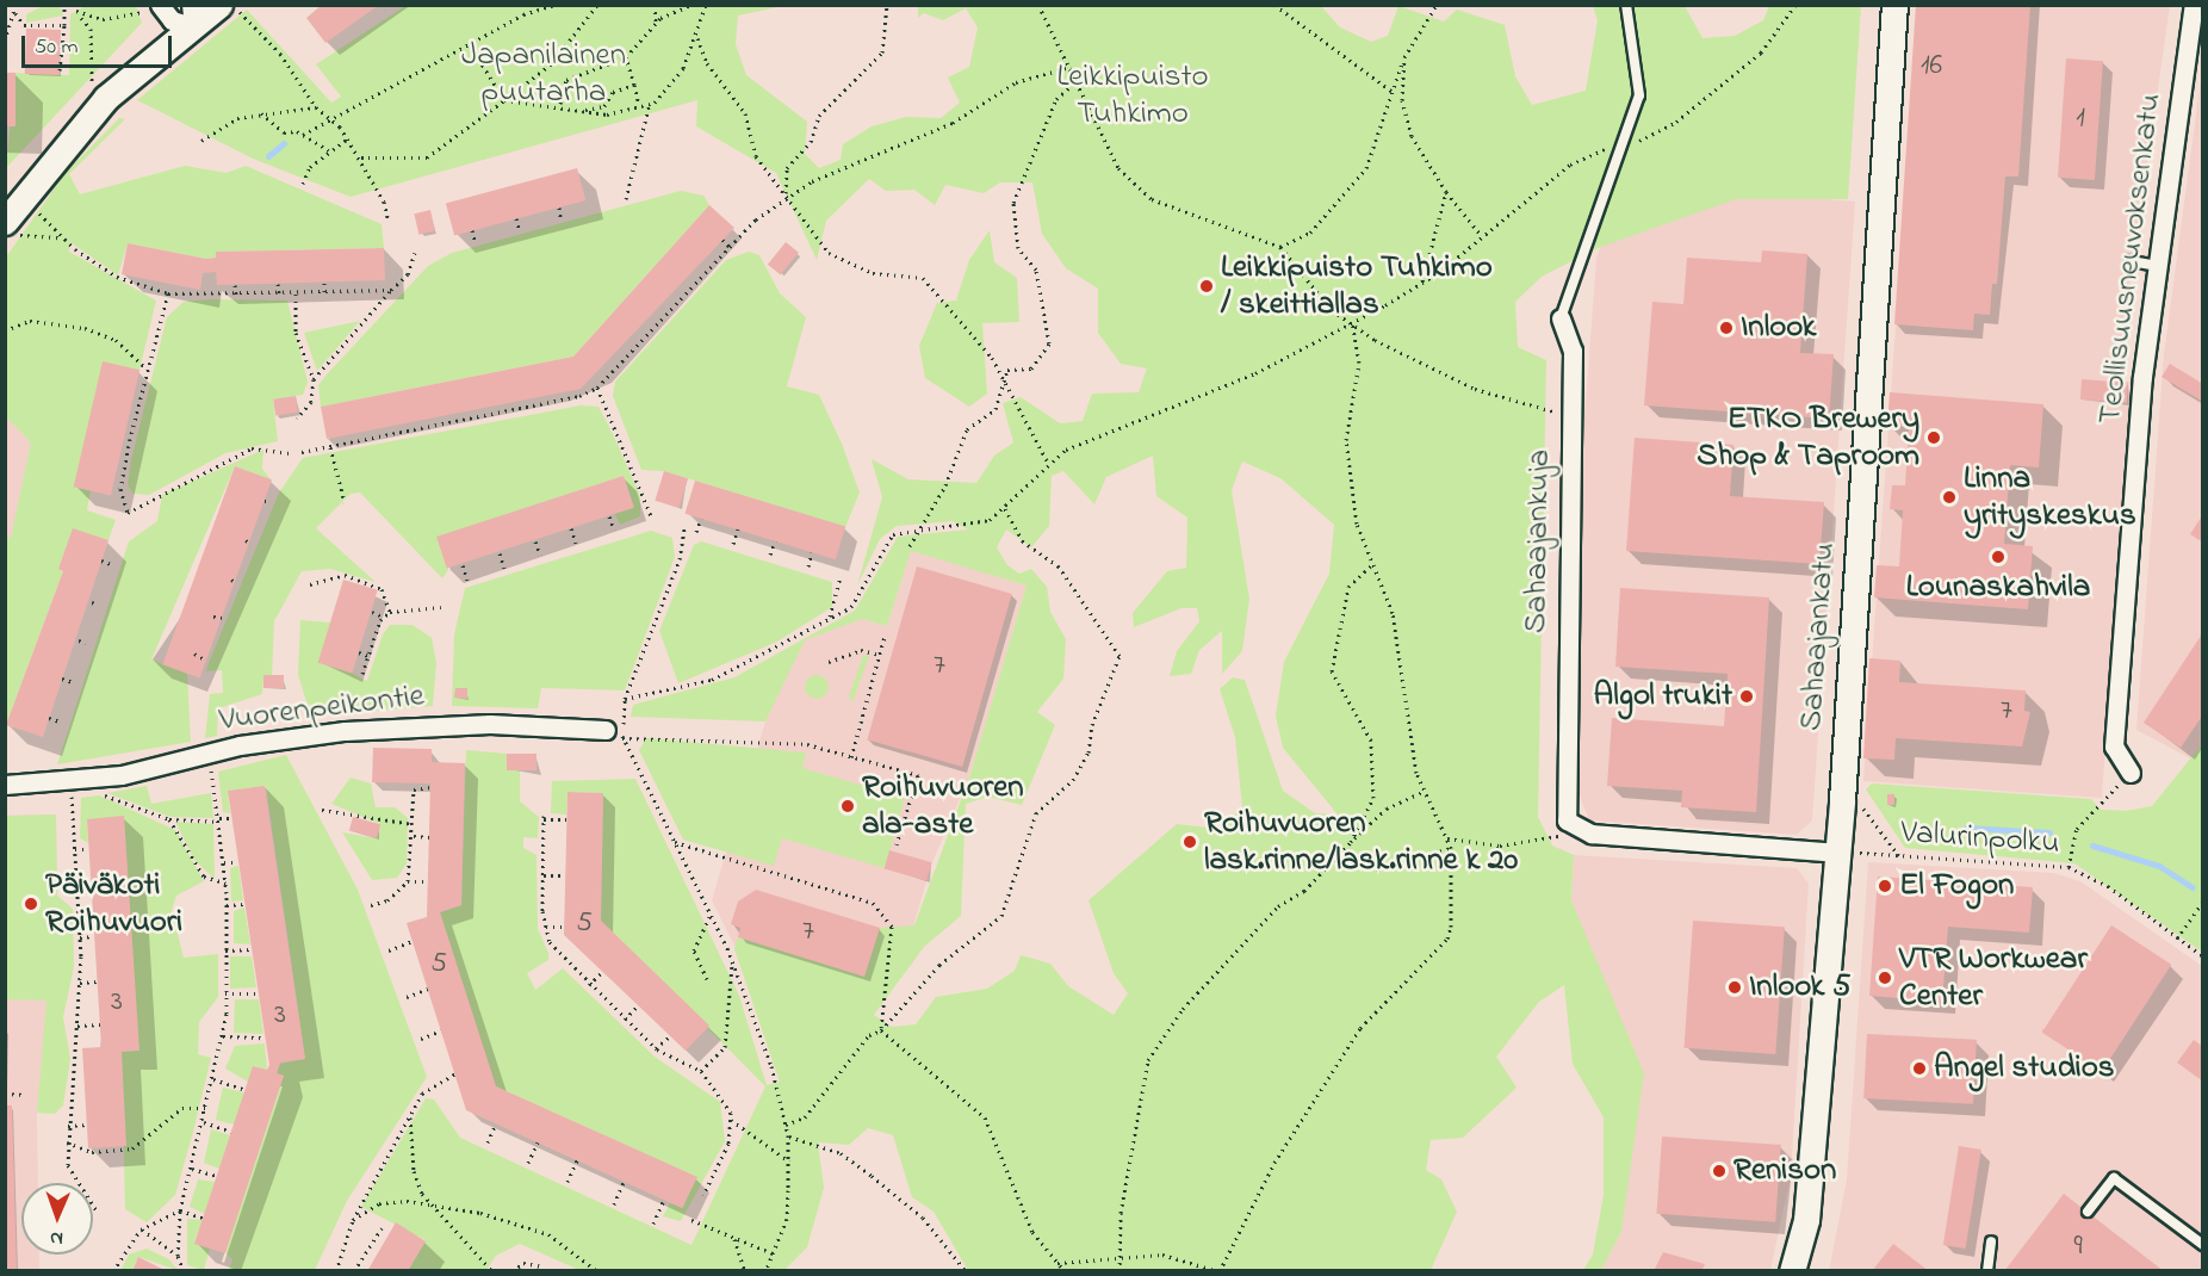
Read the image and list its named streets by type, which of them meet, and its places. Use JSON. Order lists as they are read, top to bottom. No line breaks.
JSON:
{"streets":{"main road":["Sahaajankatu"],"street":["Teollisuusneuvoksenkatu","Sahaajankuja","Vuorenpeikontie"],"path":["Valurinpolku"]},"crossings":[["Sahaajankuja","Sahaajankatu"],["Sahaajankuja","Valurinpolku"],["Sahaajankatu","Valurinpolku"]],"parks":["Japanilainen puutarha","Leikkipuisto Tuhkimo"],"places":["Leikkipuisto Tuhkimo / skeittiallas","Inlook","ETKO Brewery Shop & Taproom","Linna yrityskeskus","Lounaskahvila","Algol trukit","Roihuvuoren ala-aste","Roihuvuoren lask.rinne/lask.rinne k 20","El Fogon","Päiväkoti Roihuvuori","VTR Workwear Center","Inlook 5","Angel studios","Renison"],"house_numbers":["16","1","7","7","5","7","5","3","3","9"],"scale_bar":"50 m","north":"bottom"}
